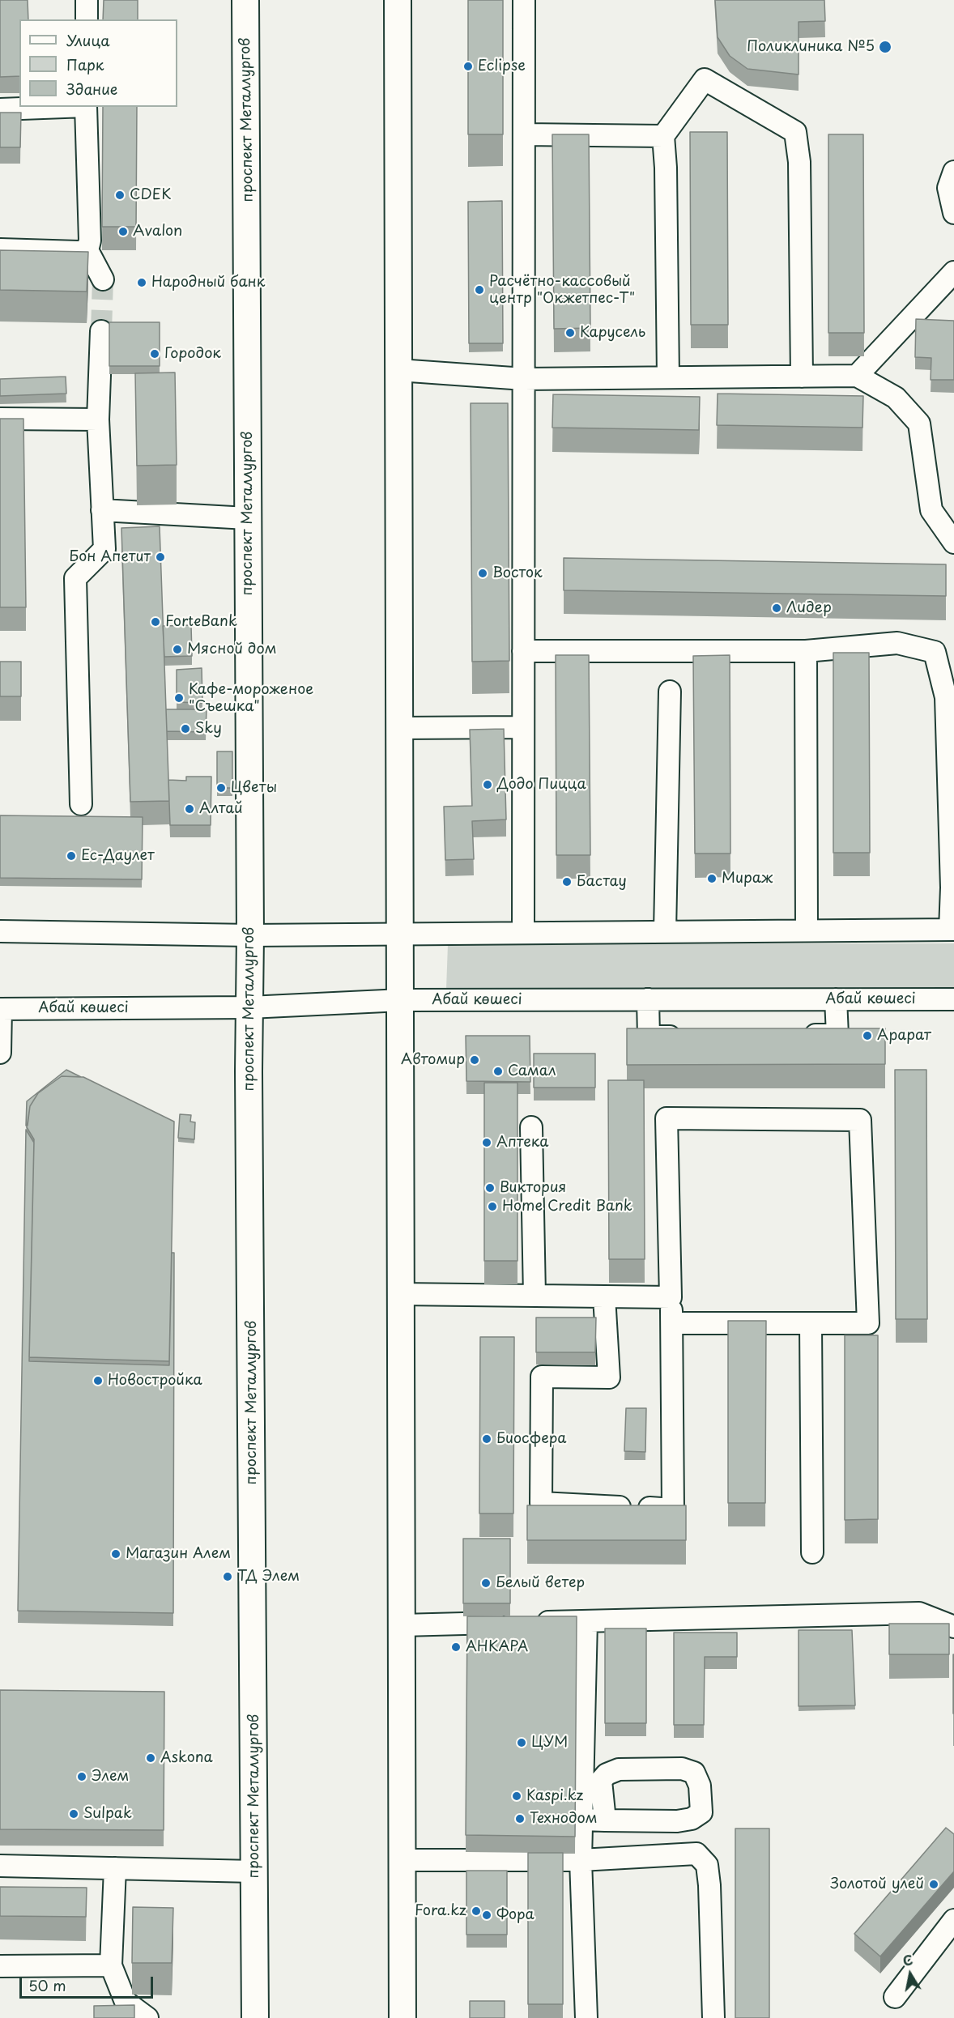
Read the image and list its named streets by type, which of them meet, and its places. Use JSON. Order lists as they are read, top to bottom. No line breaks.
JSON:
{"streets":{"main road":["проспект Металлургов"],"street":["Абай көшесі"]},"crossings":[["проспект Металлургов","Абай көшесі"]],"places":["Поликлиника №5","Eclipse","CDEK","Avalon","Народный банк","Расчётно-кассовый центр \"Окжетпес-Т\"","Карусель","Городок","Бон Апетит","Восток","Лидер","ForteBank","Мясной дом","Кафе-мороженое \"Cъешка\"","Sky","Додо Пицца","Цветы","Алтай","Ес-Даулет","Мираж","Бастау","Арарат","Автомир","Самал","Аптека","Виктория","Home Credit Bank","Новостройка","Биосфера","Магазин Алем","ТД Элем","Белый ветер","АНКАРА","ЦУМ","Askona","Элем","Kaspi.kz","Sulpak","Технодом","Золотой улей","Fora.kz","Фора"],"legend":["Улица","Парк","Здание"],"scale_bar":"50 m","north":"top"}
